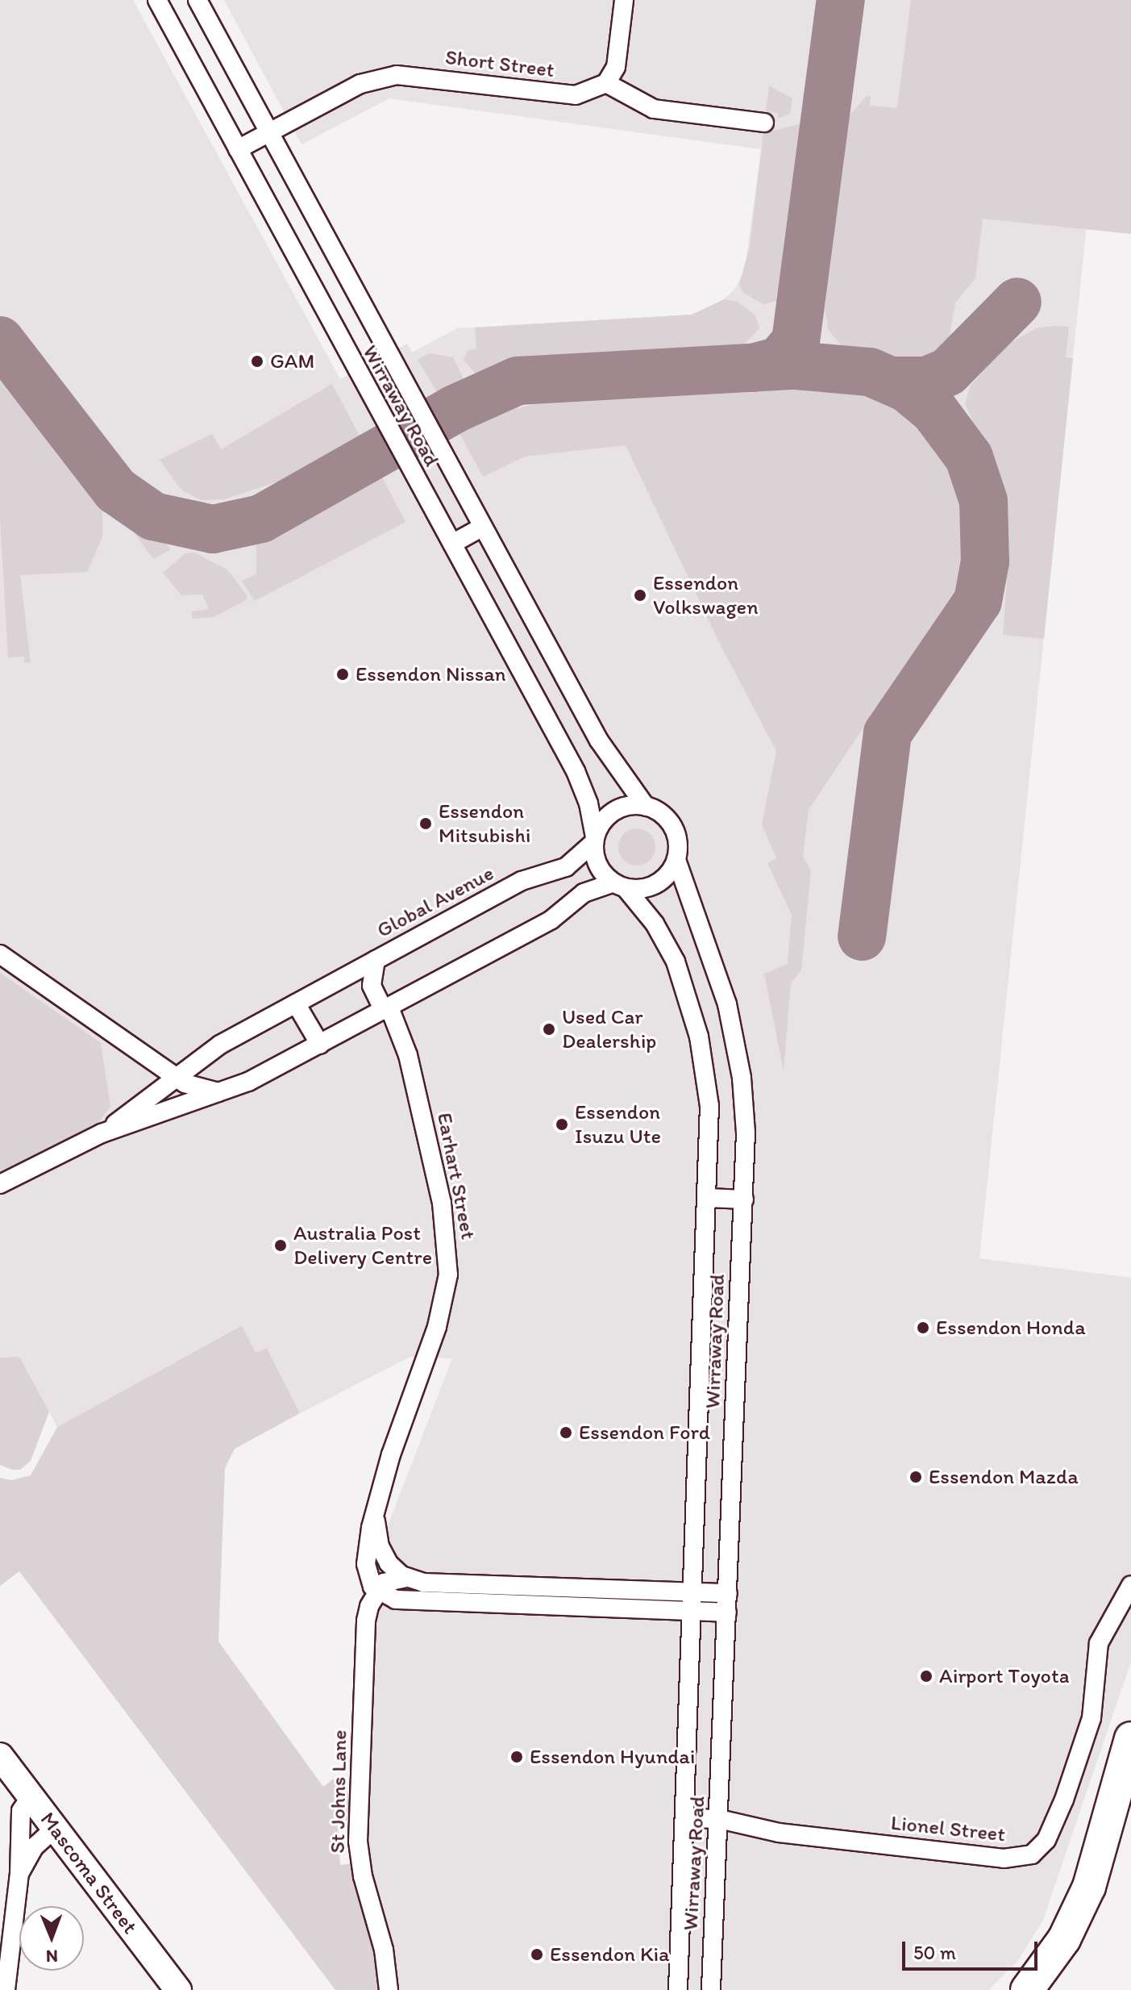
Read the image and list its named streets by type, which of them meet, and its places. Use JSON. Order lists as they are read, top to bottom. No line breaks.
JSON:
{"streets":{"main road":["Mascoma Street"],"street":["Short Street","Wirraway Road","Global Avenue","Earhart Street","St Johns Lane","Lionel Street"]},"crossings":[["Short Street","Wirraway Road"],["Wirraway Road","Global Avenue"],["Wirraway Road","Lionel Street"],["Global Avenue","Earhart Street"],["Earhart Street","St Johns Lane"]],"places":["GAM","Essendon Volkswagen","Essendon Nissan","Essendon Mitsubishi","Used Car Dealership","Essendon Isuzu Ute","Australia Post Delivery Centre","Essendon Honda","Essendon Ford","Essendon Mazda","Airport Toyota","Essendon Hyundai","Essendon Kia"],"scale_bar":"50 m","north":"bottom"}
